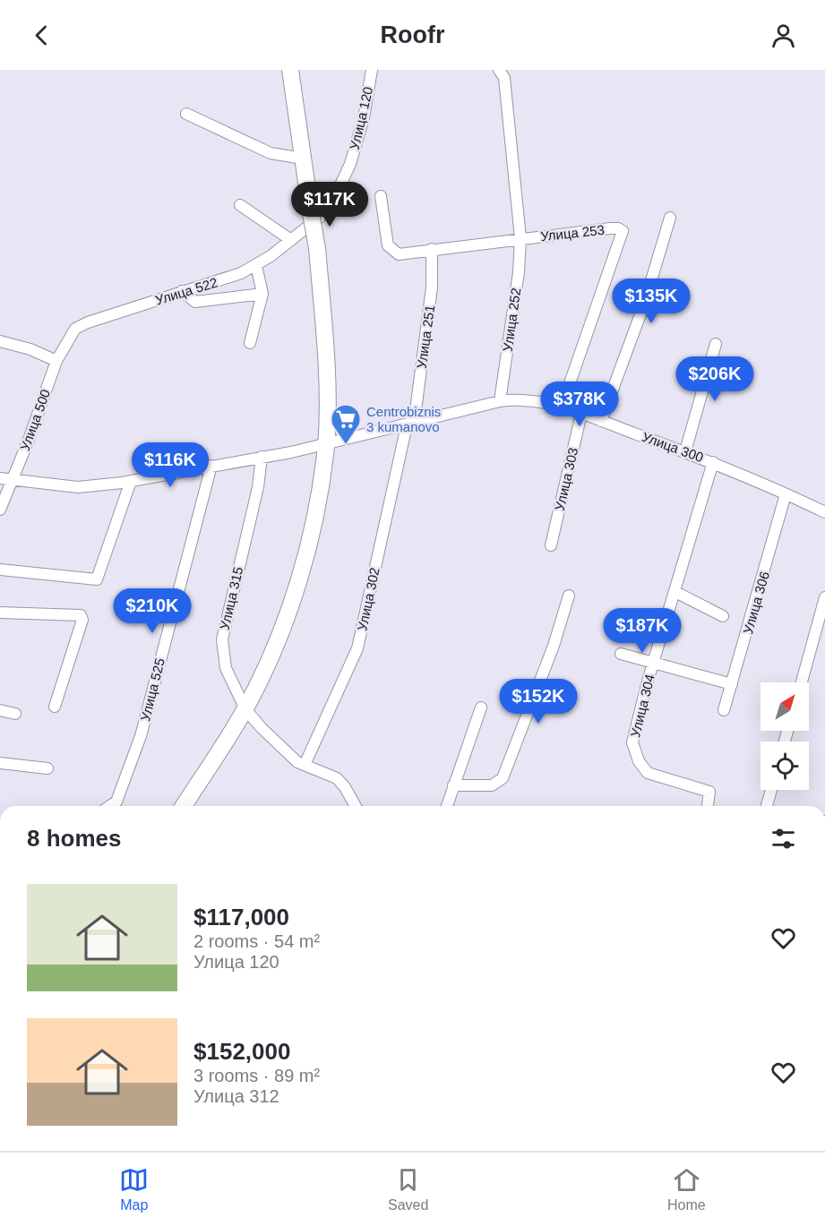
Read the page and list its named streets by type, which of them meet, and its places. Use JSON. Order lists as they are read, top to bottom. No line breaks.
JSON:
{"streets":{"street":["Улица 120","Улица 253","Улица 522","Улица 252","Улица 251","Улица 500","Улица 300","Улица 303","Улица 315","Улица 302","Улица 306","Улица 525","Улица 304"]},"crossings":[["Улица 120","Улица 522"],["Улица 253","Улица 252"],["Улица 253","Улица 300"],["Улица 522","Улица 500"],["Улица 252","Улица 300"],["Улица 251","Улица 300"],["Улица 251","Улица 302"],["Улица 500","Улица 300"],["Улица 300","Улица 303"],["Улица 300","Улица 315"],["Улица 300","Улица 302"],["Улица 300","Улица 306"],["Улица 300","Улица 525"],["Улица 300","Улица 304"],["Улица 315","Улица 302"]],"places":{"supermarket":["Centrobiznis 3 kumanovo"]},"north":"top right","page":{"header":"Roofr","price":["$117K","$135K","$206K","$378K","$116K","$210K","$187K","$152K"],"heading":"8 homes","list":[{"name":"$117,000","note":"2 rooms · 54 m² · Улица 120"},{"name":"$152,000","note":"3 rooms · 89 m² · Улица 312"}],"tabs":["Map","Saved","Home"]}}
